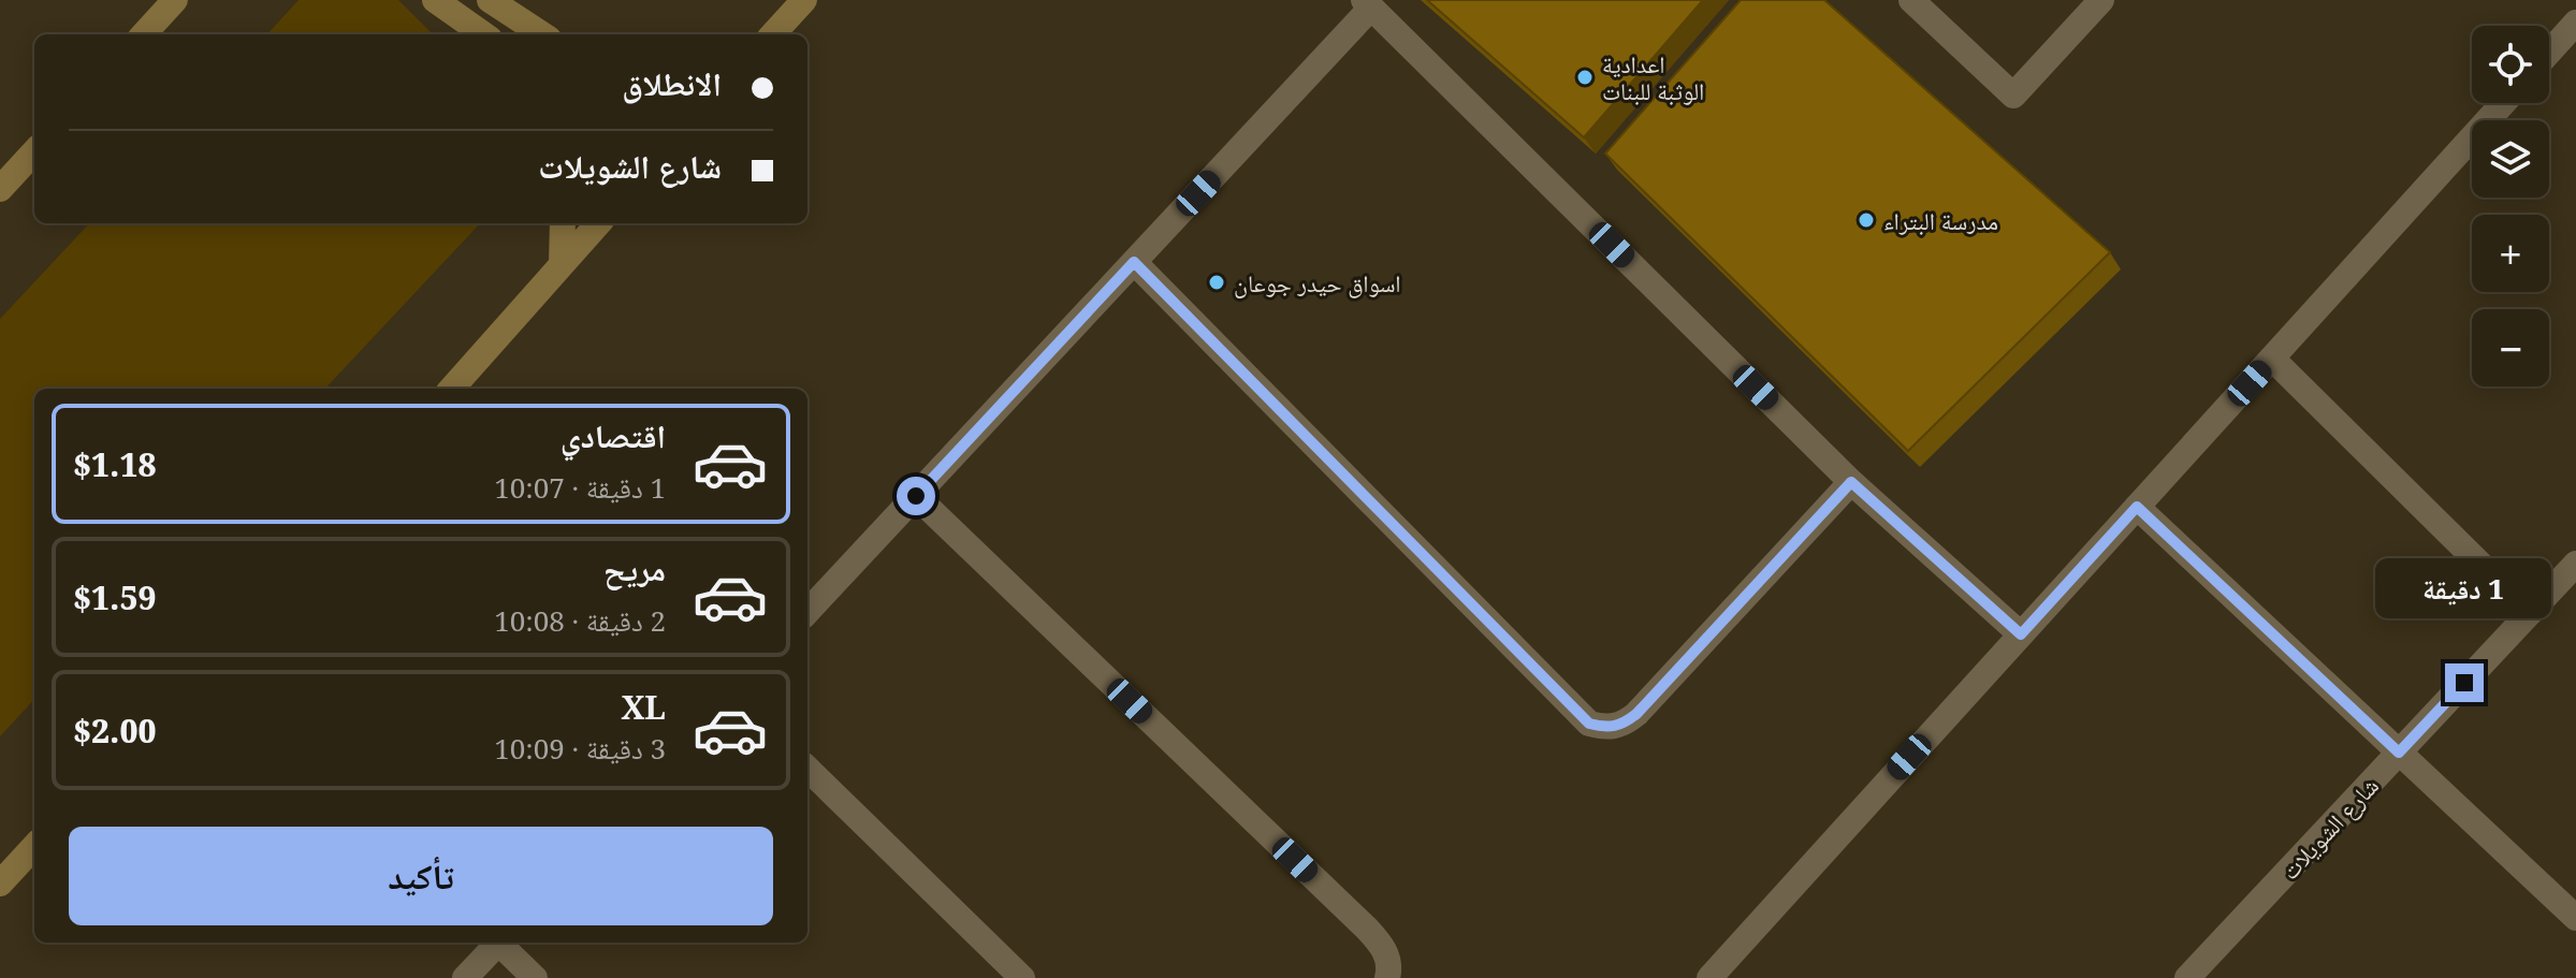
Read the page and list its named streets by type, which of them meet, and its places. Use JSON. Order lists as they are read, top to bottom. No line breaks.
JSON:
{"streets":{"street":["شارع الشويلات"]},"places":["اعدادية الوثبة للبنات","مدرسة البتراء","اسواق حيدر جوعان"],"page":{"map_buttons":["+","−"],"banner":["الانطلاق","شارع الشويلات"],"list":[{"name":"اقتصادي","note":"1 دقيقة · 10:07","value":"$1.18"},{"name":"مريح","note":"2 دقيقة · 10:08","value":"$1.59"},{"name":"XL","note":"3 دقيقة · 10:09","value":"$2.00"}],"bubble":"1 دقيقة","buttons":"تأكيد"}}
